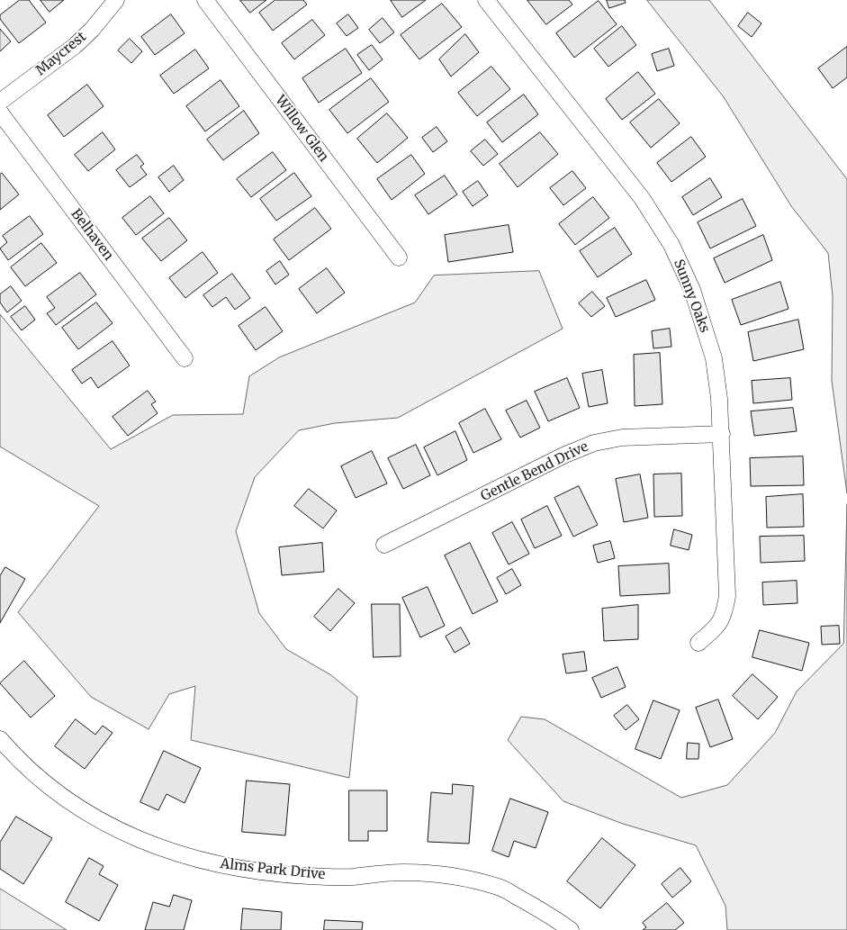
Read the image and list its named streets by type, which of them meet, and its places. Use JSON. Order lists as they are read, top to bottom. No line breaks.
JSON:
{"streets":{"street":["Maycrest","Willow Glen","Belhaven","Sunny Oaks","Gentle Bend Drive","Alms Park Drive"]},"crossings":[["Sunny Oaks","Gentle Bend Drive"]]}
